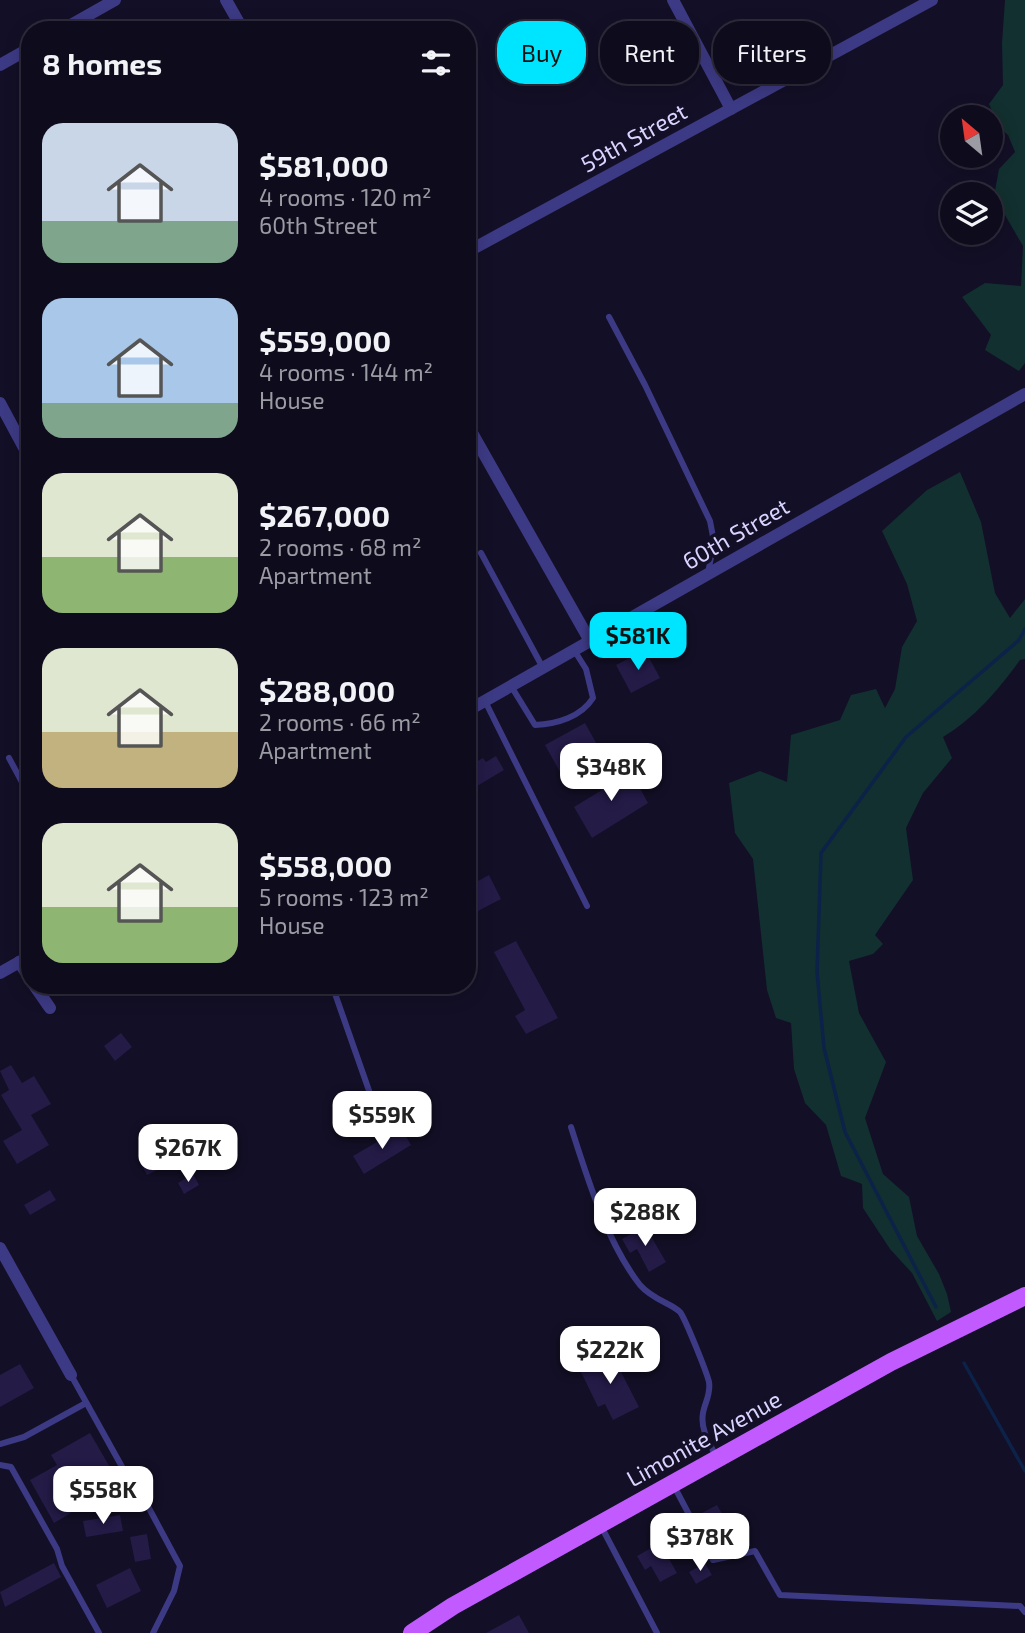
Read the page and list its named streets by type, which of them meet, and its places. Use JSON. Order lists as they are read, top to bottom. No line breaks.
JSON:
{"streets":{"main road":["Limonite Avenue"],"street":["59th Street","60th Street"]},"north":"top left","page":{"chip":["Buy","Rent","Filters"],"heading":"8 homes","list":[{"name":"$581,000","note":"4 rooms · 120 m² · 60th Street"},{"name":"$559,000","note":"4 rooms · 144 m² · House"},{"name":"$267,000","note":"2 rooms · 68 m² · Apartment"},{"name":"$288,000","note":"2 rooms · 66 m² · Apartment"},{"name":"$558,000","note":"5 rooms · 123 m² · House"}],"price":["$581K","$348K","$559K","$267K","$288K","$222K","$558K","$378K"]}}
